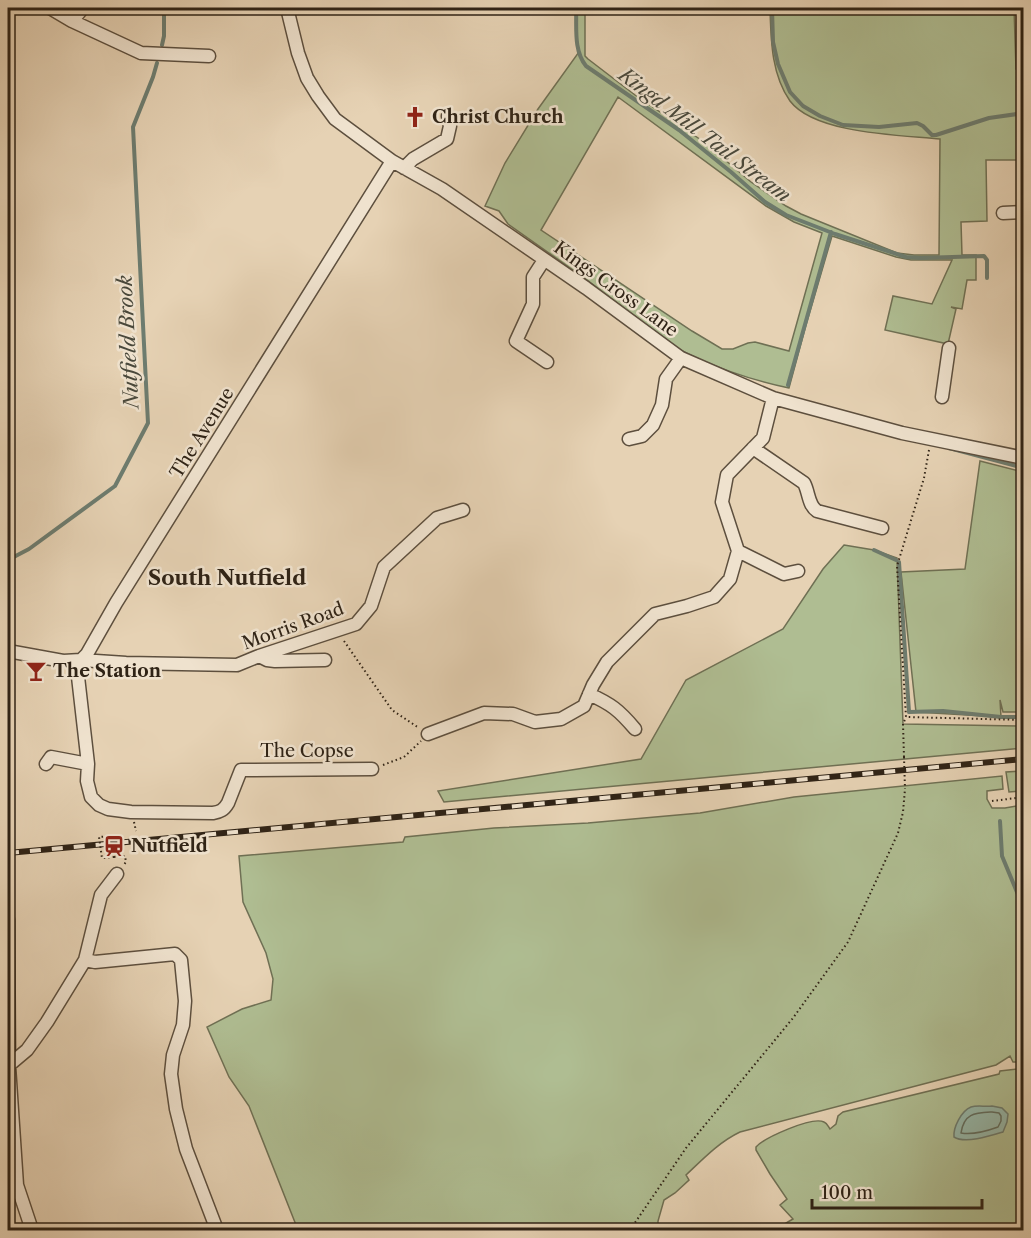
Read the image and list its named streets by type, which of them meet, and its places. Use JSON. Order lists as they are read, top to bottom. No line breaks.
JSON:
{"streets":{"street":["Kings Cross Lane","The Avenue","Morris Road","The Copse"]},"crossings":[["Kings Cross Lane","The Avenue"],["The Avenue","Morris Road"]],"districts":["South Nutfield"],"water":["Kingd Mill Tail Stream","Nutfield Brook"],"places":{"church":["Christ Church"],"bar":["The Station"],"station":["Nutfield"]},"scale_bar":"100 m"}
